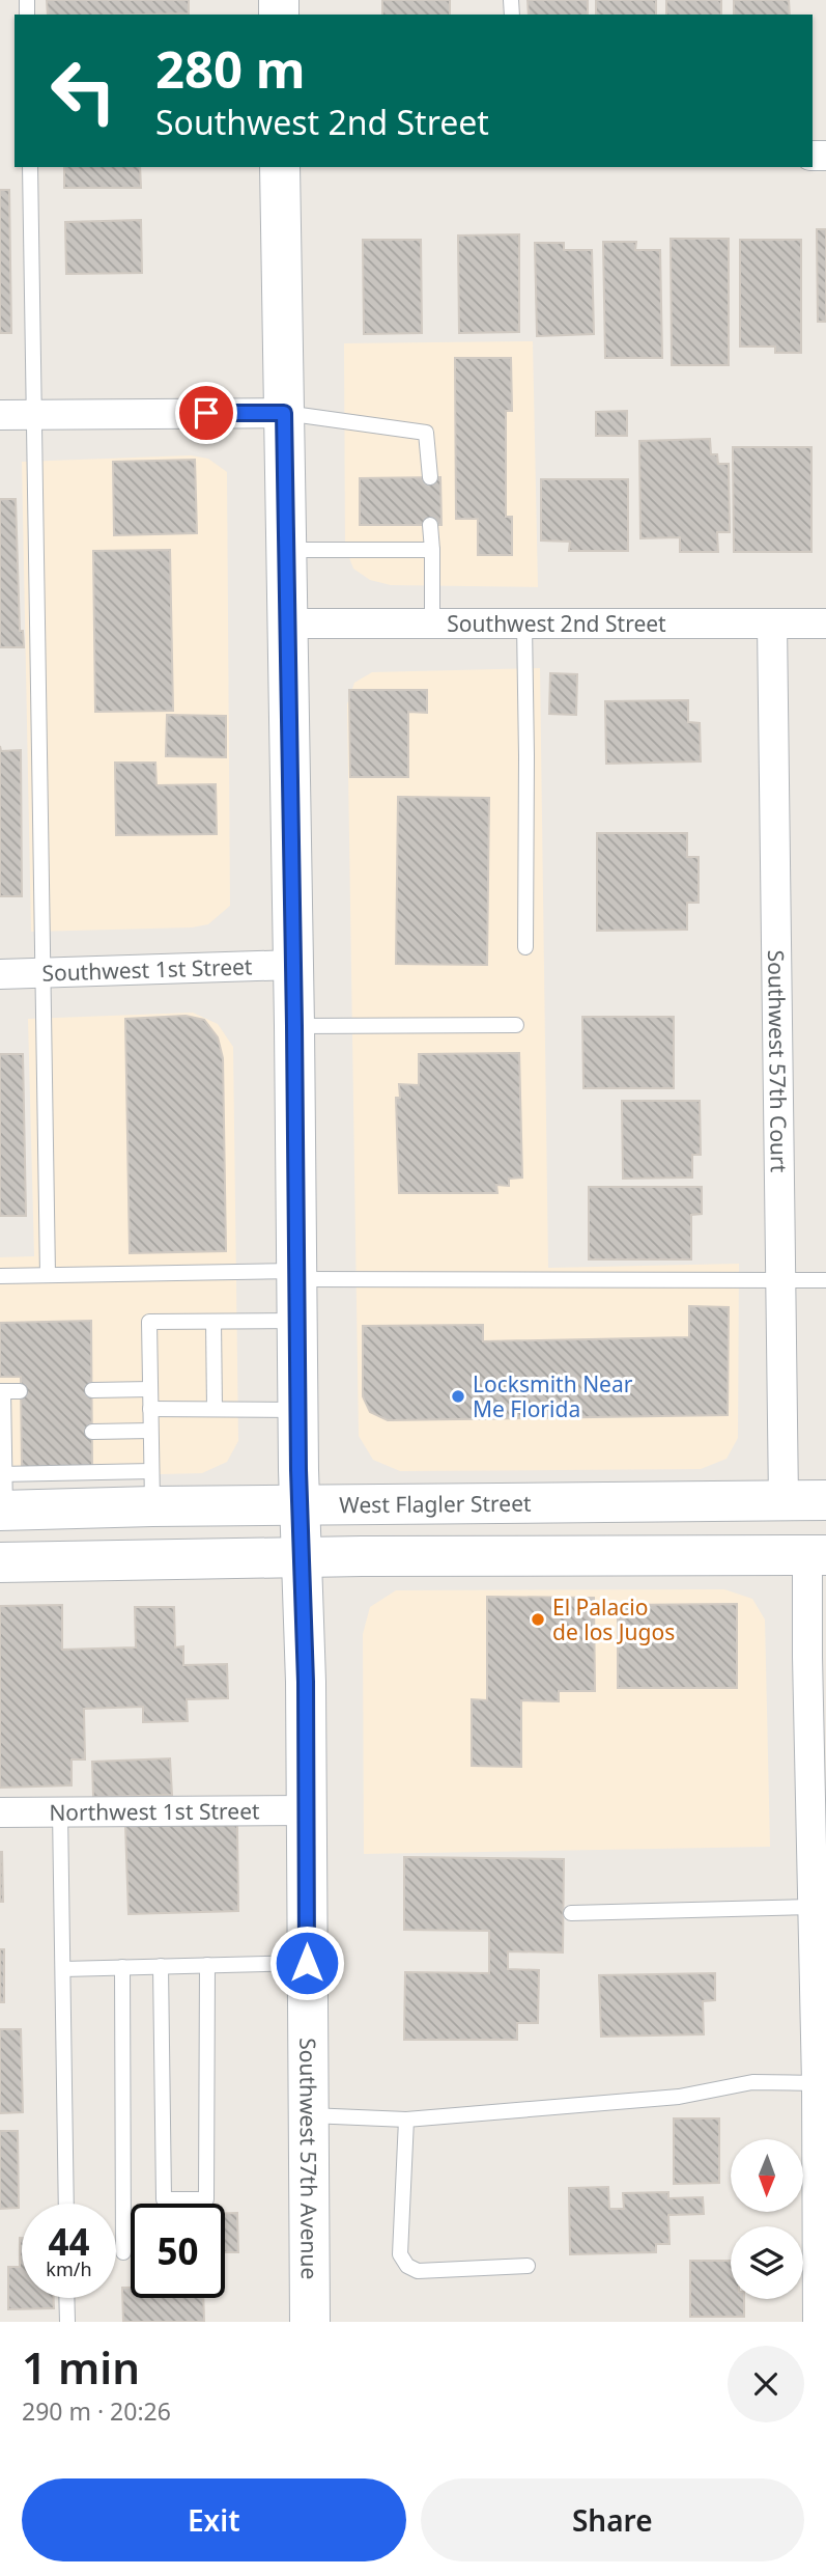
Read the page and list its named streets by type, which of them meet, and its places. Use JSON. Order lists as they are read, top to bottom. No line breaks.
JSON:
{"streets":{"main road":["West Flagler Street","Southwest 57th Avenue"],"street":["Southwest 2nd Street","Southwest 1st Street","Southwest 57th Court","Northwest 1st Street"]},"crossings":[["Southwest 2nd Street","Southwest 57th Court"],["Southwest 2nd Street","Southwest 57th Avenue"],["Southwest 1st Street","Southwest 57th Avenue"],["Southwest 57th Court","West Flagler Street"],["West Flagler Street","Southwest 57th Avenue"],["Northwest 1st Street","Southwest 57th Avenue"]],"places":["Locksmith Near Me Florida","El Palacio de los Jugos"],"north":"bottom","page":{"turn":["280 m","Southwest 2nd Street"],"speed":"44 km/h","limit":"50","heading":["1 min","290 m · 20:26"],"buttons":["Exit","Share"]}}
